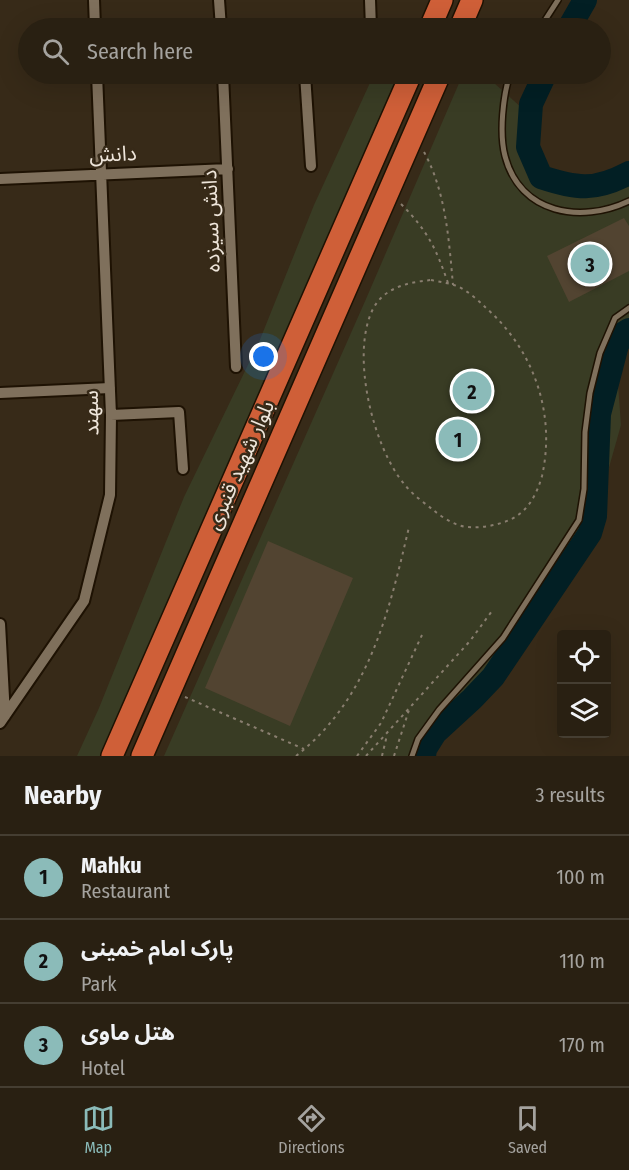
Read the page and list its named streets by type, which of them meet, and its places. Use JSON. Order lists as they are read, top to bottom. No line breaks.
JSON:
{"streets":{"highway":["بلوار شهید قنبری"],"street":["دانش","دانش سیزده","سهند"]},"crossings":[["دانش","دانش سیزده"],["دانش","سهند"]],"page":{"search":"Search here","pins":["3","2","1"],"heading":["Nearby","3 results"],"list":[{"mark":"1","name":"Mahku","note":"Restaurant","value":"100 m"},{"mark":"2","name":"پارک امام خمینی","note":"Park","value":"110 m"},{"mark":"3","name":"هتل ماوی","note":"Hotel","value":"170 m"}],"nav":["Map","Directions","Saved"]}}
